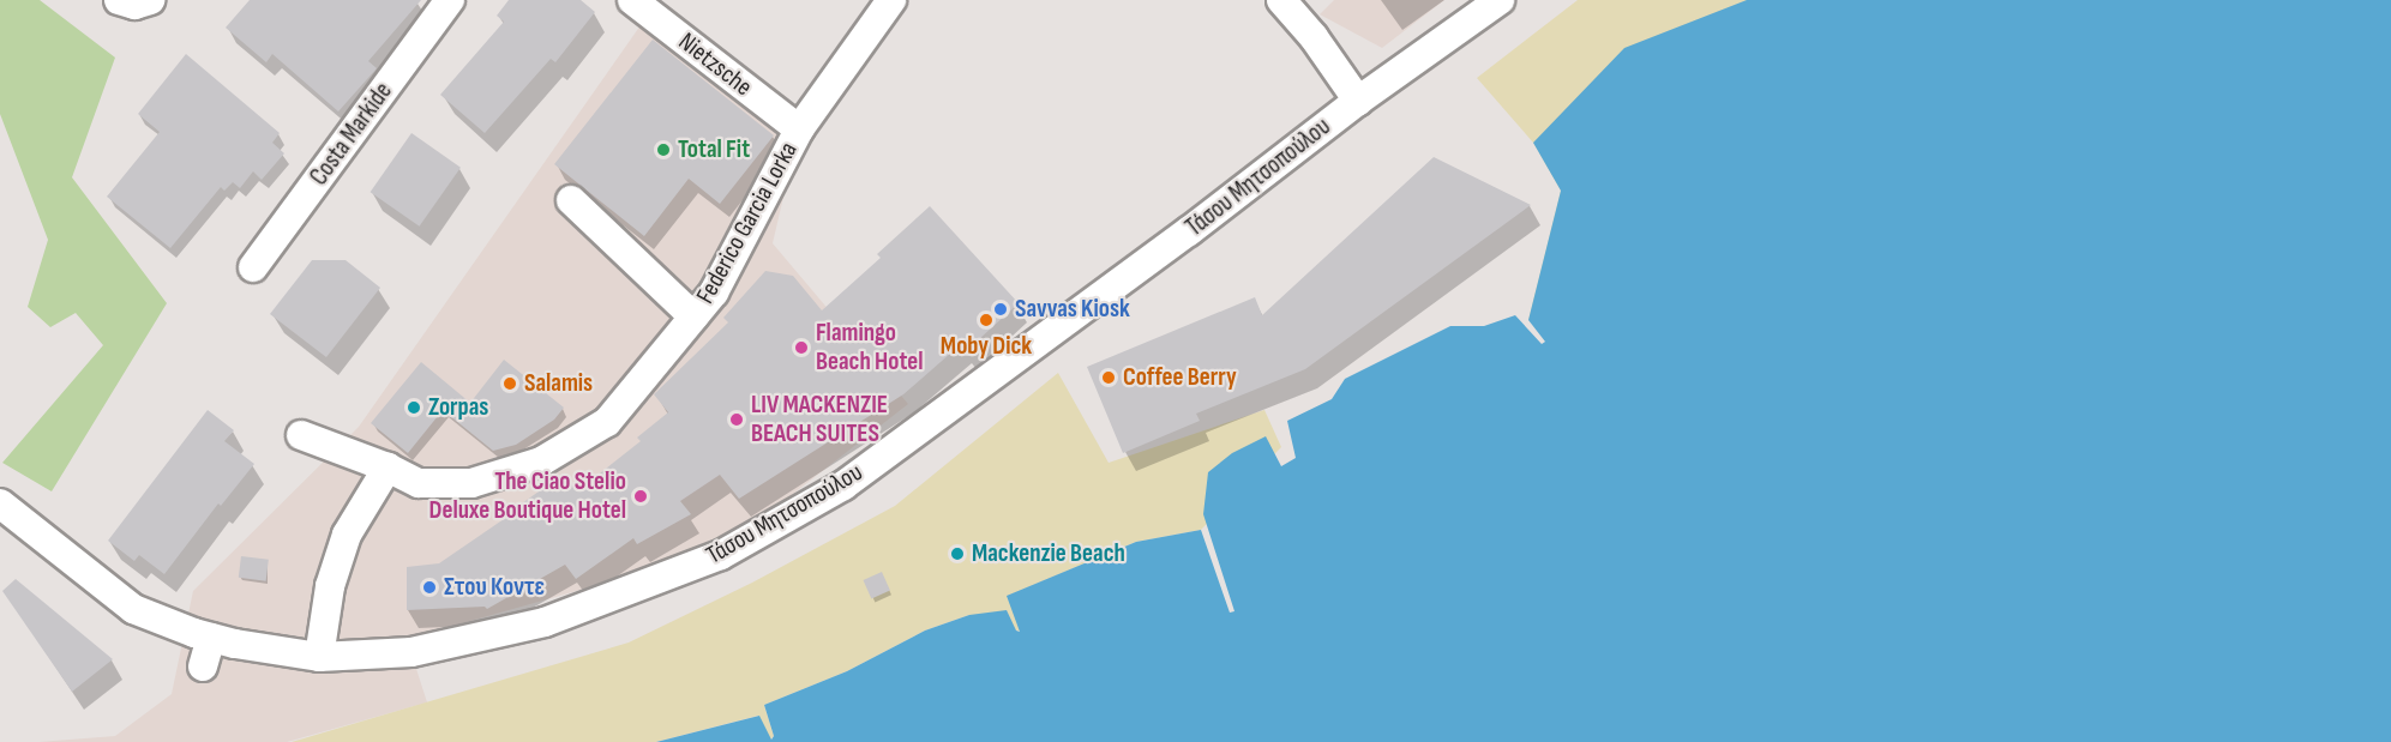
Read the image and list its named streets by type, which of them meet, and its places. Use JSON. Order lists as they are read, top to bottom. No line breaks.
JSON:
{"streets":{"street":["Nietzsche","Costa Markide","Τάσου Μητσοπούλου","Federico Garcia Lorka"]},"crossings":[["Nietzsche","Federico Garcia Lorka"]],"places":["Total Fit","Savvas Kiosk","Moby Dick","Flamingo Beach Hotel","Coffee Berry","Salamis","Zorpas","LIV MACKENZIE BEACH SUITES","The Ciao Stelio Deluxe Boutique Hotel","Mackenzie Beach","Στου Κοντε"]}
